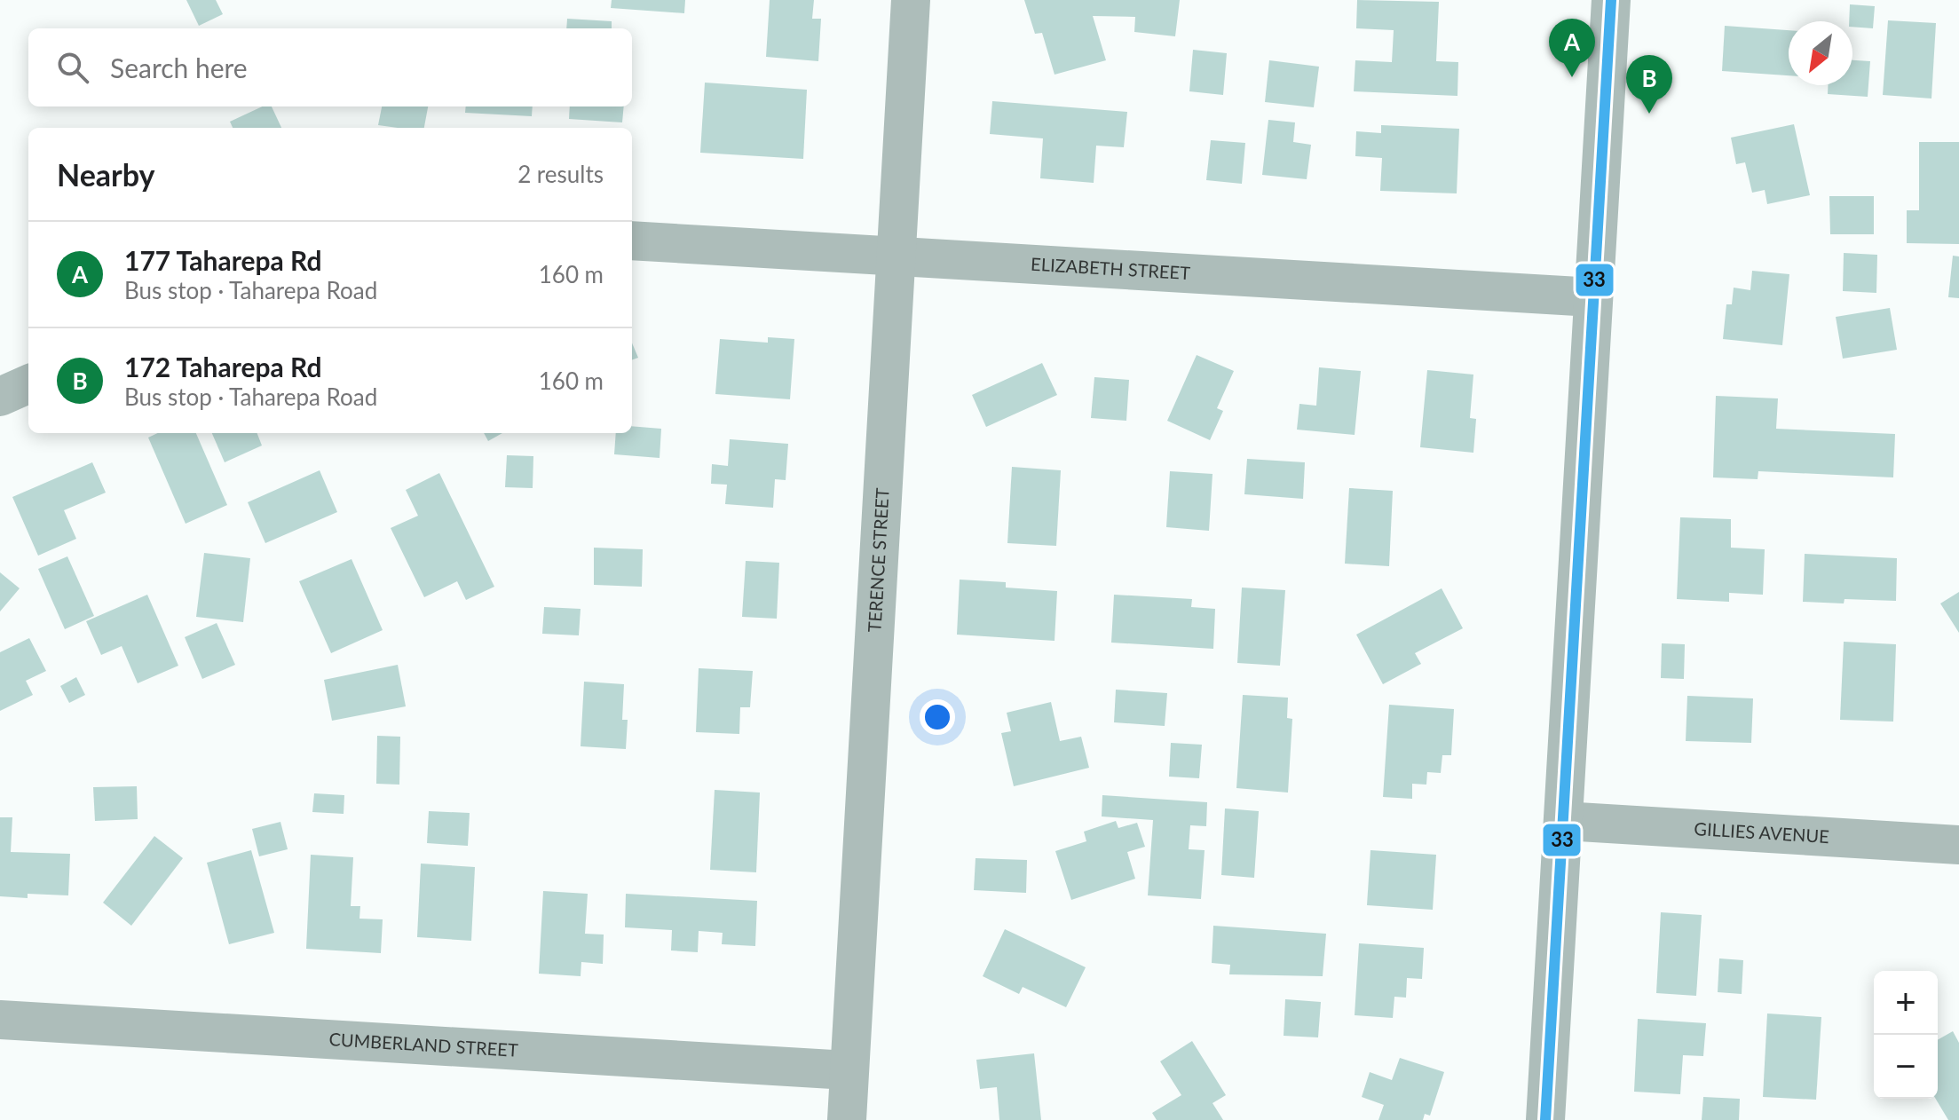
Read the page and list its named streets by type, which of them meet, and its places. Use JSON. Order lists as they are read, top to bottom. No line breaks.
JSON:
{"streets":{"street":["ELIZABETH STREET","TERENCE STREET","GILLIES AVENUE","CUMBERLAND STREET"]},"crossings":[["ELIZABETH STREET","TERENCE STREET"],["TERENCE STREET","CUMBERLAND STREET"]],"lines":["transit line 33"],"north":"bottom left","page":{"pins":["A","B"],"search":"Search here","heading":["Nearby","2 results"],"list":[{"mark":"A","name":"177 Taharepa Rd","note":"Bus stop · Taharepa Road","value":"160 m"},{"mark":"B","name":"172 Taharepa Rd","note":"Bus stop · Taharepa Road","value":"160 m"}],"map_buttons":["+","−"]}}
